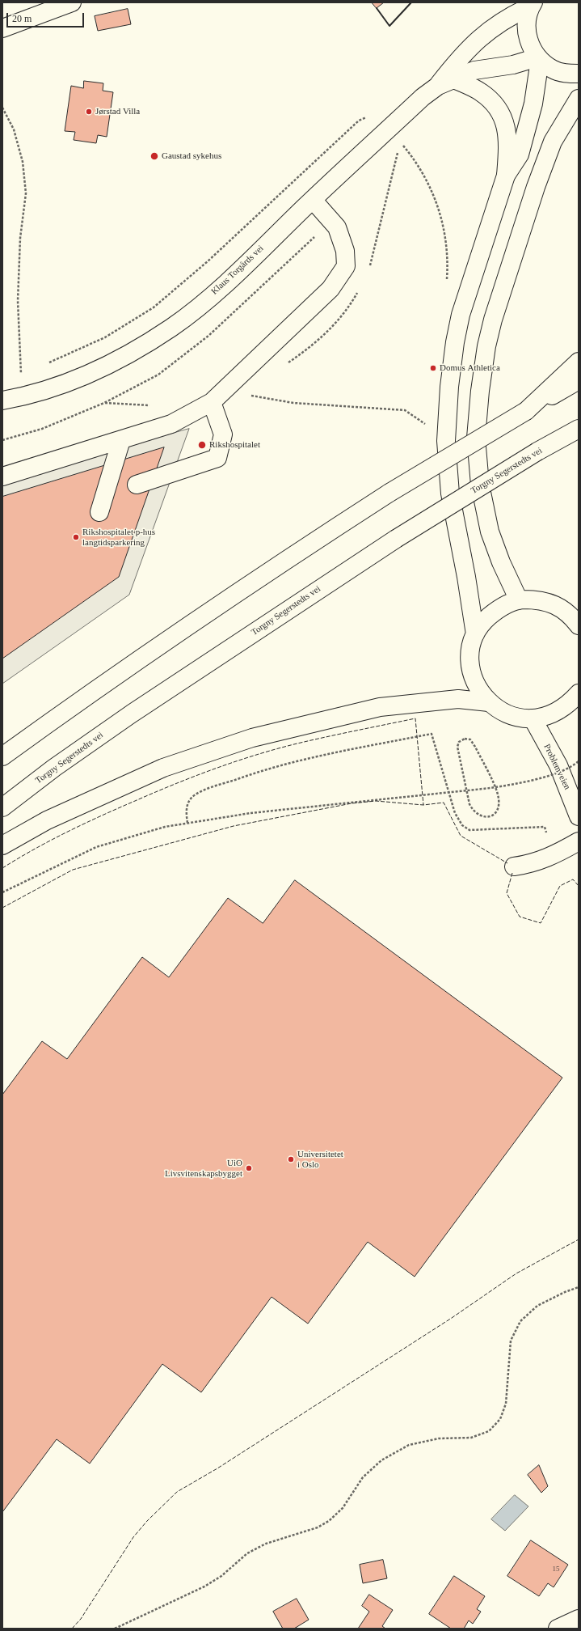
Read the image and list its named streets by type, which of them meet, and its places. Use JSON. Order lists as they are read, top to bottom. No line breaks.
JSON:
{"streets":{"main road":["Klaus Torgårds vei","Torgny Segerstedts vei","Problemveien"]},"places":["Jørstad Villa","Gaustad sykehus","Domus Athletica","Rikshospitalet","Rikshospitalet p-hus langtidsparkering","Universitetet i Oslo","UiO Livsvitenskapsbygget"],"house_numbers":["15"],"scale_bar":"20 m"}
